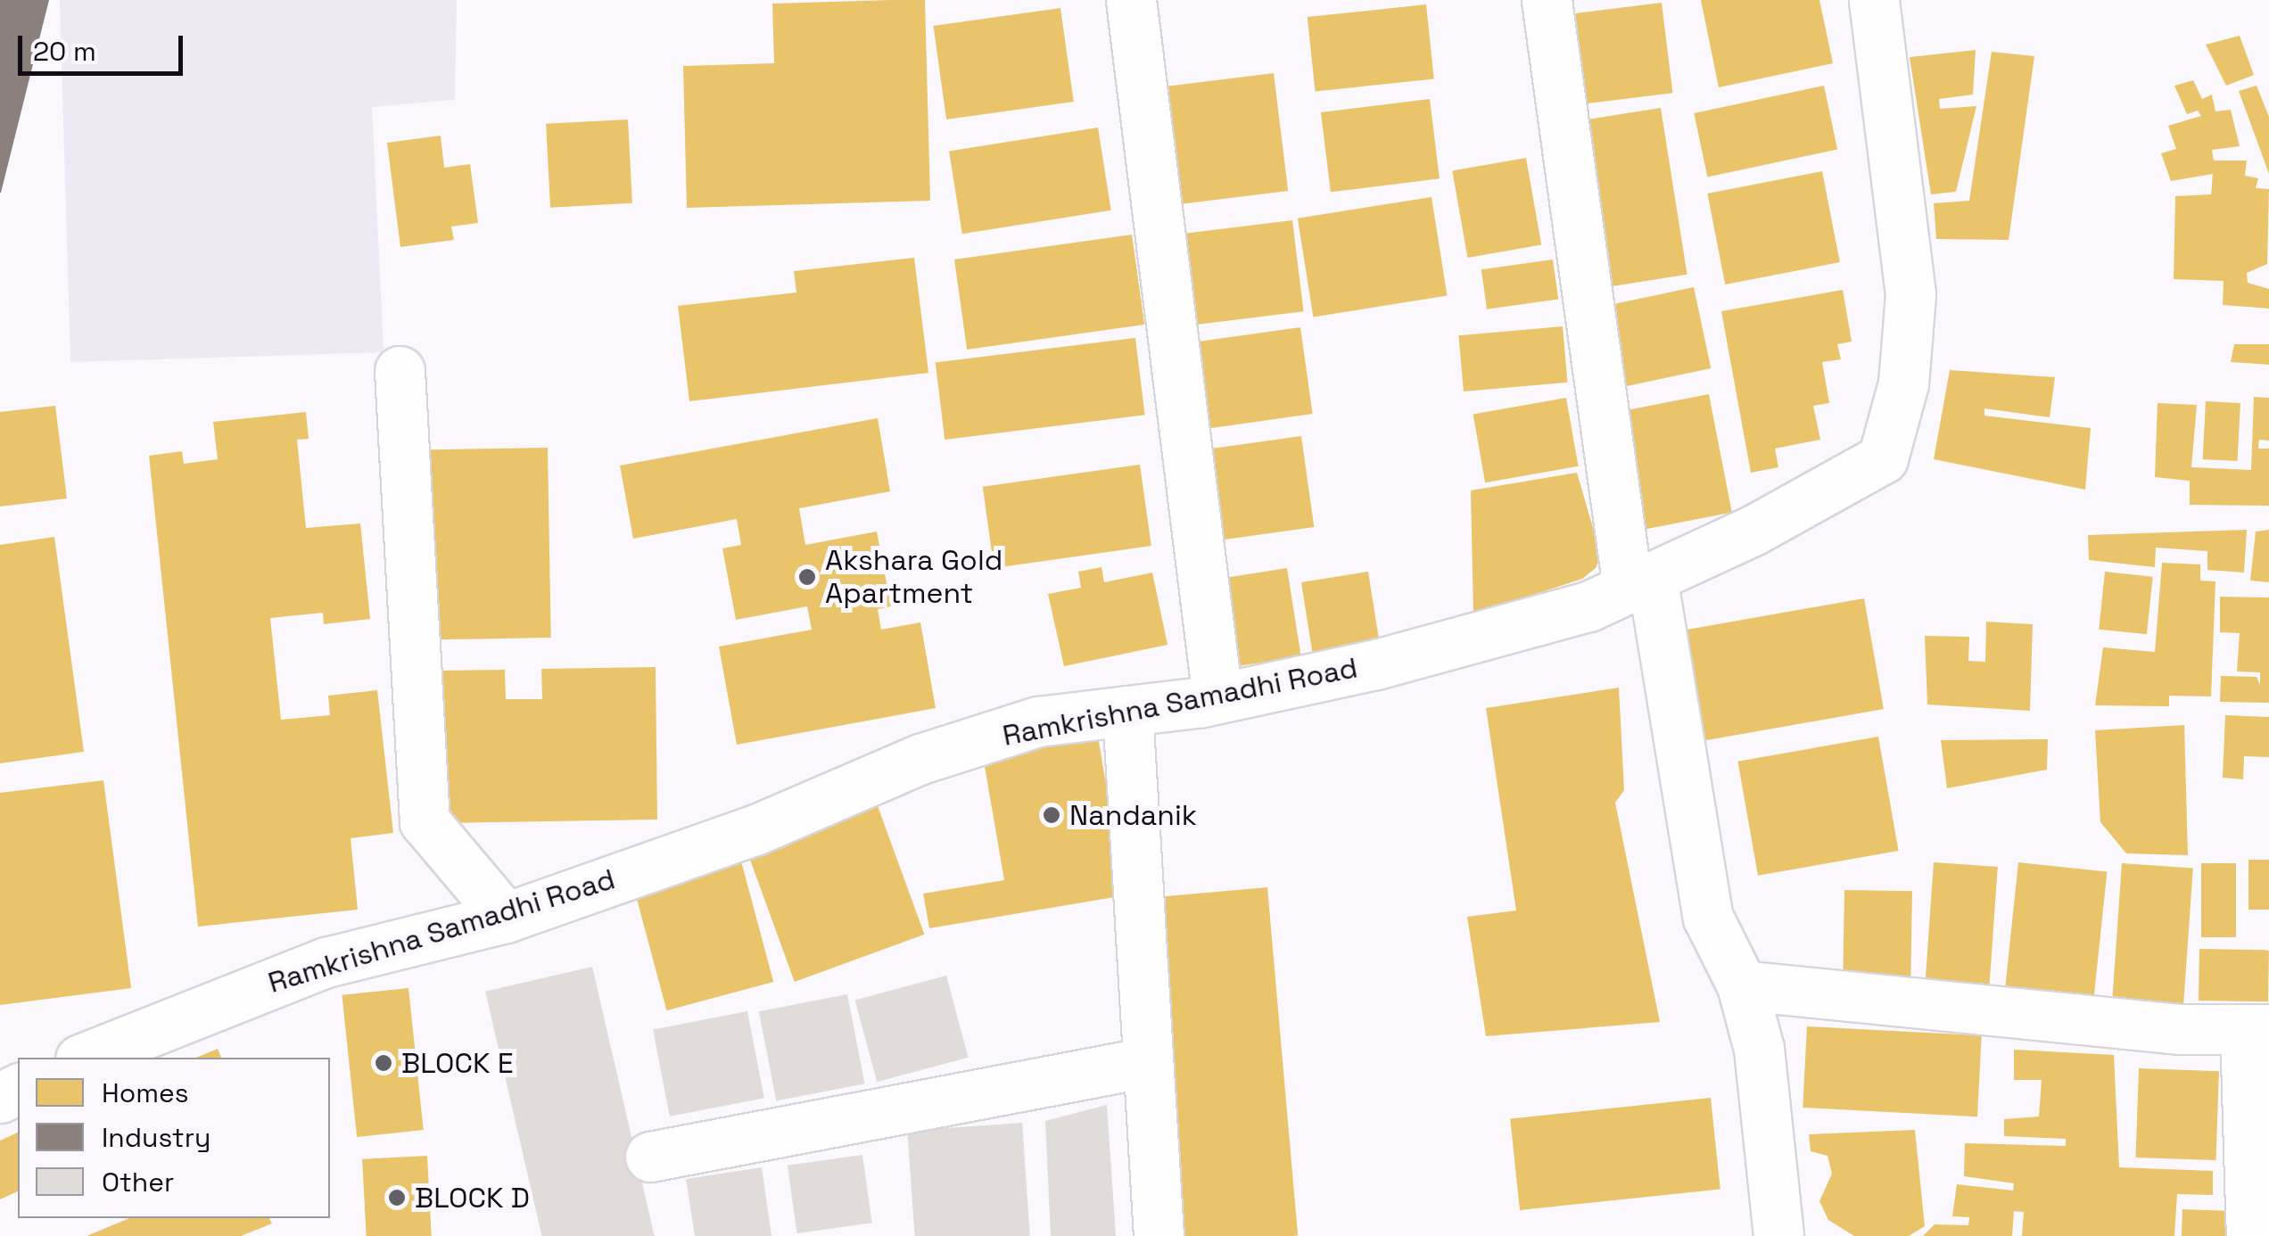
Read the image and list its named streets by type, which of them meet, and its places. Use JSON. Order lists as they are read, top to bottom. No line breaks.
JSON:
{"streets":{"street":["Ramkrishna Samadhi Road"]},"places":["Akshara Gold Apartment","Nandanik","BLOCK E","BLOCK D"],"legend":["Homes","Industry","Other"],"scale_bar":"20 m"}
